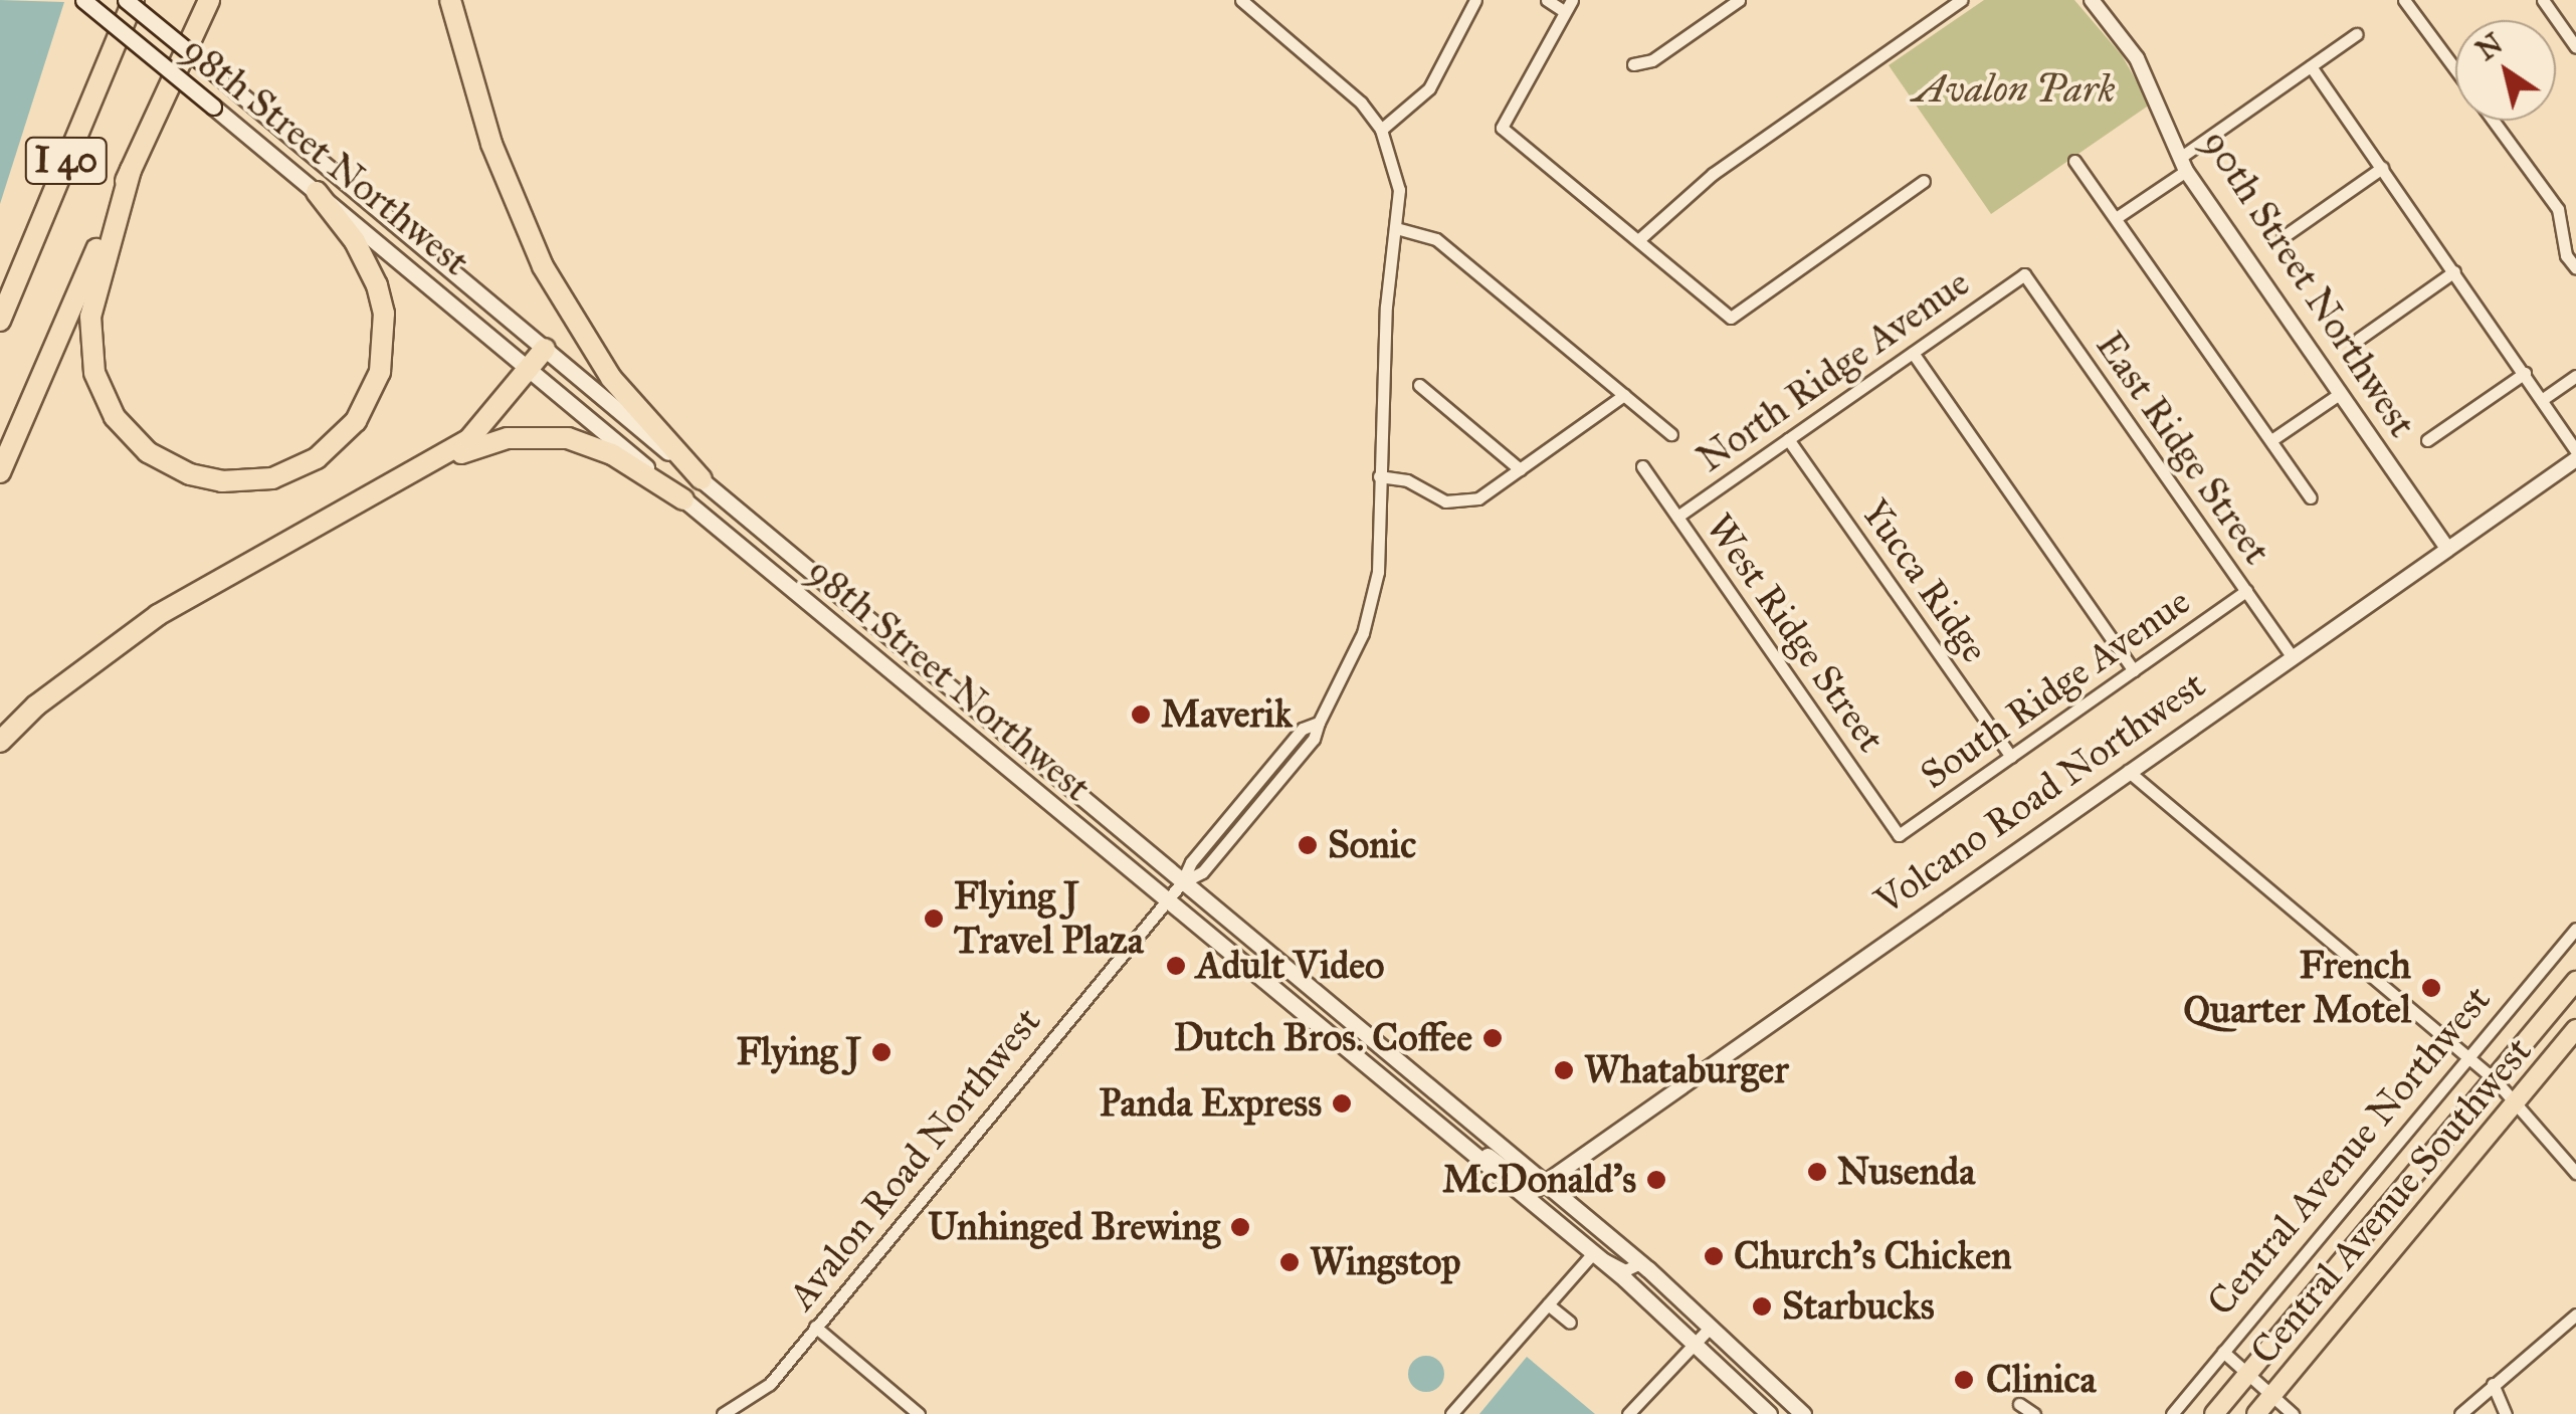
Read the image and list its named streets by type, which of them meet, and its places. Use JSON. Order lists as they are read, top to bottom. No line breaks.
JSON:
{"streets":{"highway":["I 40"],"main road":["98th Street Northwest","Central Avenue Northwest","Central Avenue Southwest"],"street":["90th Street Northwest","North Ridge Avenue","East Ridge Street","Yucca Ridge","West Ridge Street","South Ridge Avenue","Volcano Road Northwest","Avalon Road Northwest"]},"crossings":[["98th Street Northwest","Volcano Road Northwest"],["98th Street Northwest","Avalon Road Northwest"],["90th Street Northwest","Volcano Road Northwest"],["North Ridge Avenue","East Ridge Street"],["North Ridge Avenue","Yucca Ridge"],["North Ridge Avenue","West Ridge Street"],["East Ridge Street","South Ridge Avenue"],["East Ridge Street","Volcano Road Northwest"],["Yucca Ridge","South Ridge Avenue"],["West Ridge Street","South Ridge Avenue"]],"parks":["Avalon Park"],"places":["Maverik","Sonic","Flying J Travel Plaza","Adult Video","French Quarter Motel","Dutch Bros. Coffee","Flying J","Whataburger","Panda Express","Nusenda","McDonald's","Unhinged Brewing","Church's Chicken","Wingstop","Starbucks","Clinica"],"north":"top left"}
